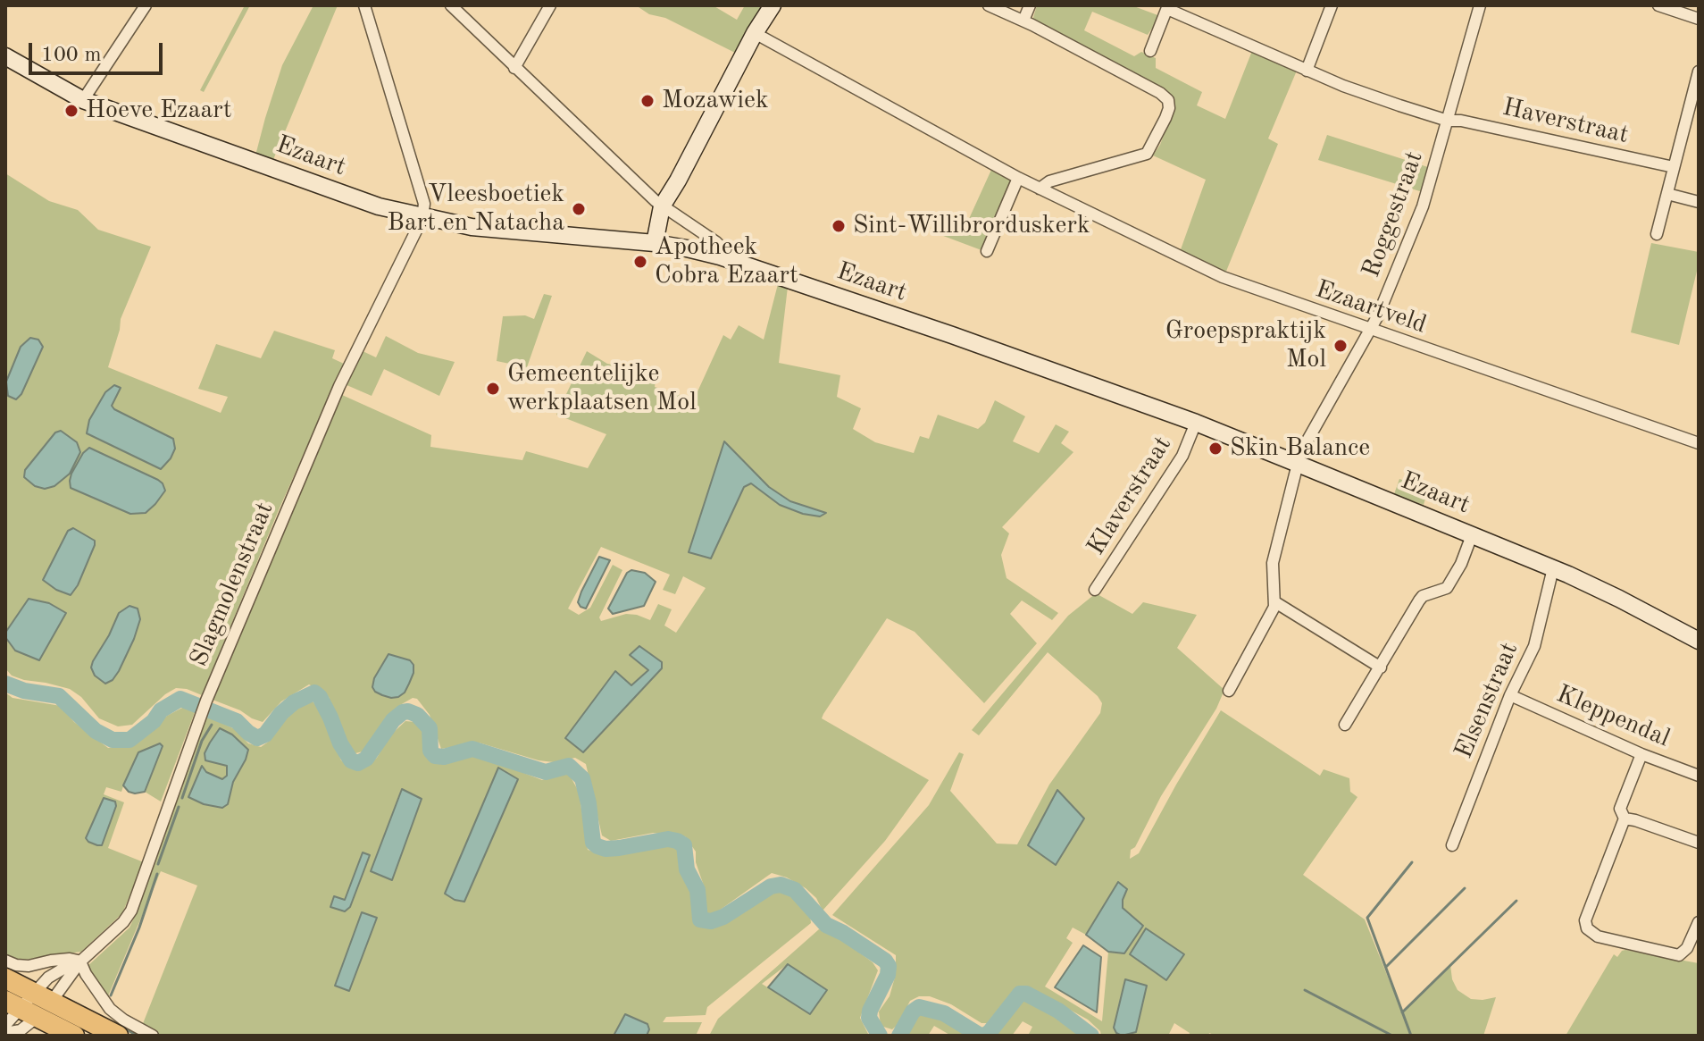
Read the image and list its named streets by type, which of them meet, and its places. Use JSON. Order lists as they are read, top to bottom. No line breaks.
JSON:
{"streets":{"main road":["Ezaart"],"street":["Haverstraat","Roggestraat","Ezaartveld","Klaverstraat","Slagmolenstraat","Elsenstraat","Kleppendal"]},"crossings":[["Haverstraat","Roggestraat"],["Ezaart","Roggestraat"],["Ezaart","Klaverstraat"],["Ezaart","Slagmolenstraat"],["Ezaart","Elsenstraat"],["Roggestraat","Ezaartveld"],["Elsenstraat","Kleppendal"]],"places":["Mozawiek","Hoeve Ezaart","Vleesboetiek Bart en Natacha","Sint-Willibrorduskerk","Apotheek Cobra Ezaart","Groepspraktijk Mol","Gemeentelijke werkplaatsen Mol","Skin Balance"],"scale_bar":"100 m"}
